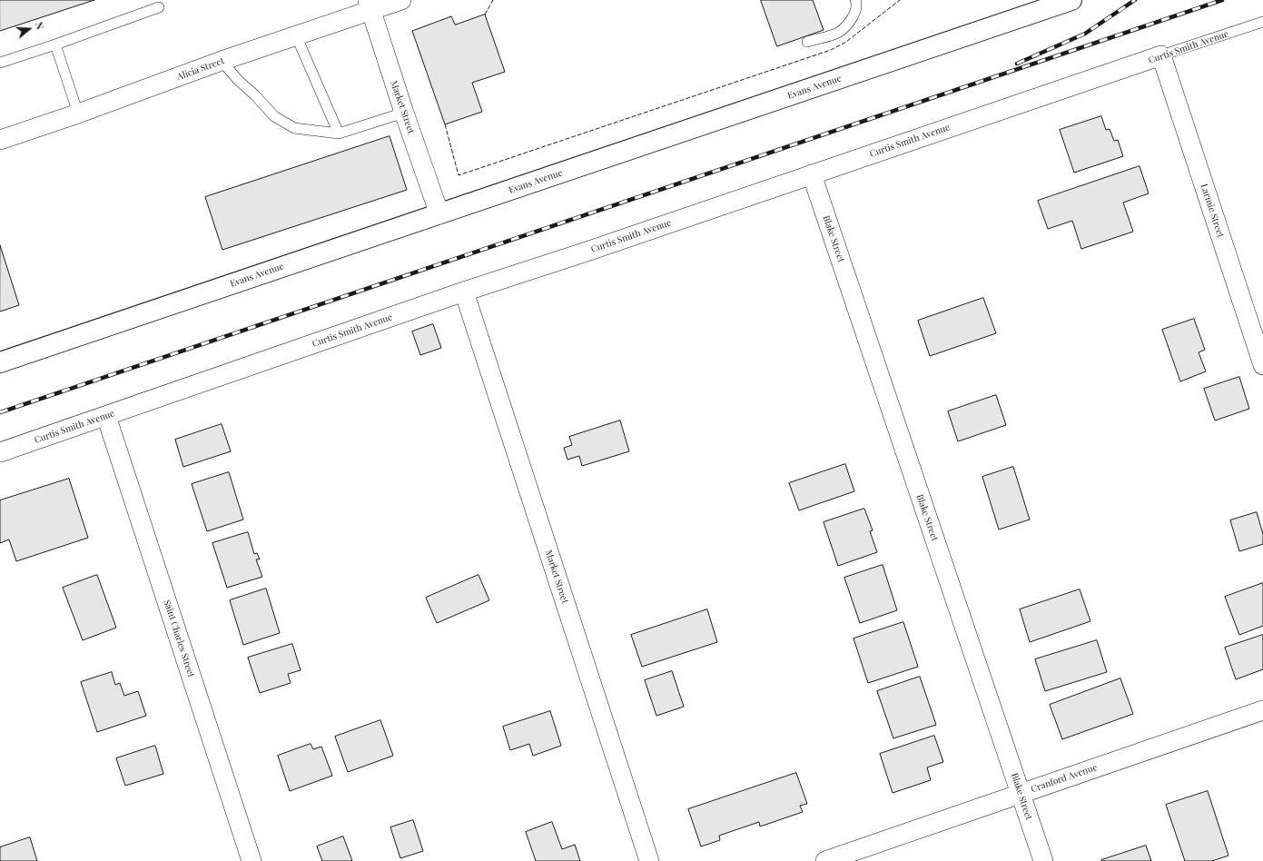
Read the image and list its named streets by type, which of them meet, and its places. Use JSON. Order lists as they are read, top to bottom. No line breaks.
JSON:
{"streets":{"main road":["Evans Avenue"],"street":["Curtis Smith Avenue","Alicia Street","Market Street","Larmie Street","Blake Street","Saint Charles Street","Cranford Avenue"]},"crossings":[["Curtis Smith Avenue","Market Street"],["Curtis Smith Avenue","Larmie Street"],["Curtis Smith Avenue","Blake Street"],["Curtis Smith Avenue","Saint Charles Street"],["Alicia Street","Market Street"],["Evans Avenue","Market Street"],["Blake Street","Cranford Avenue"]],"north":"right"}
